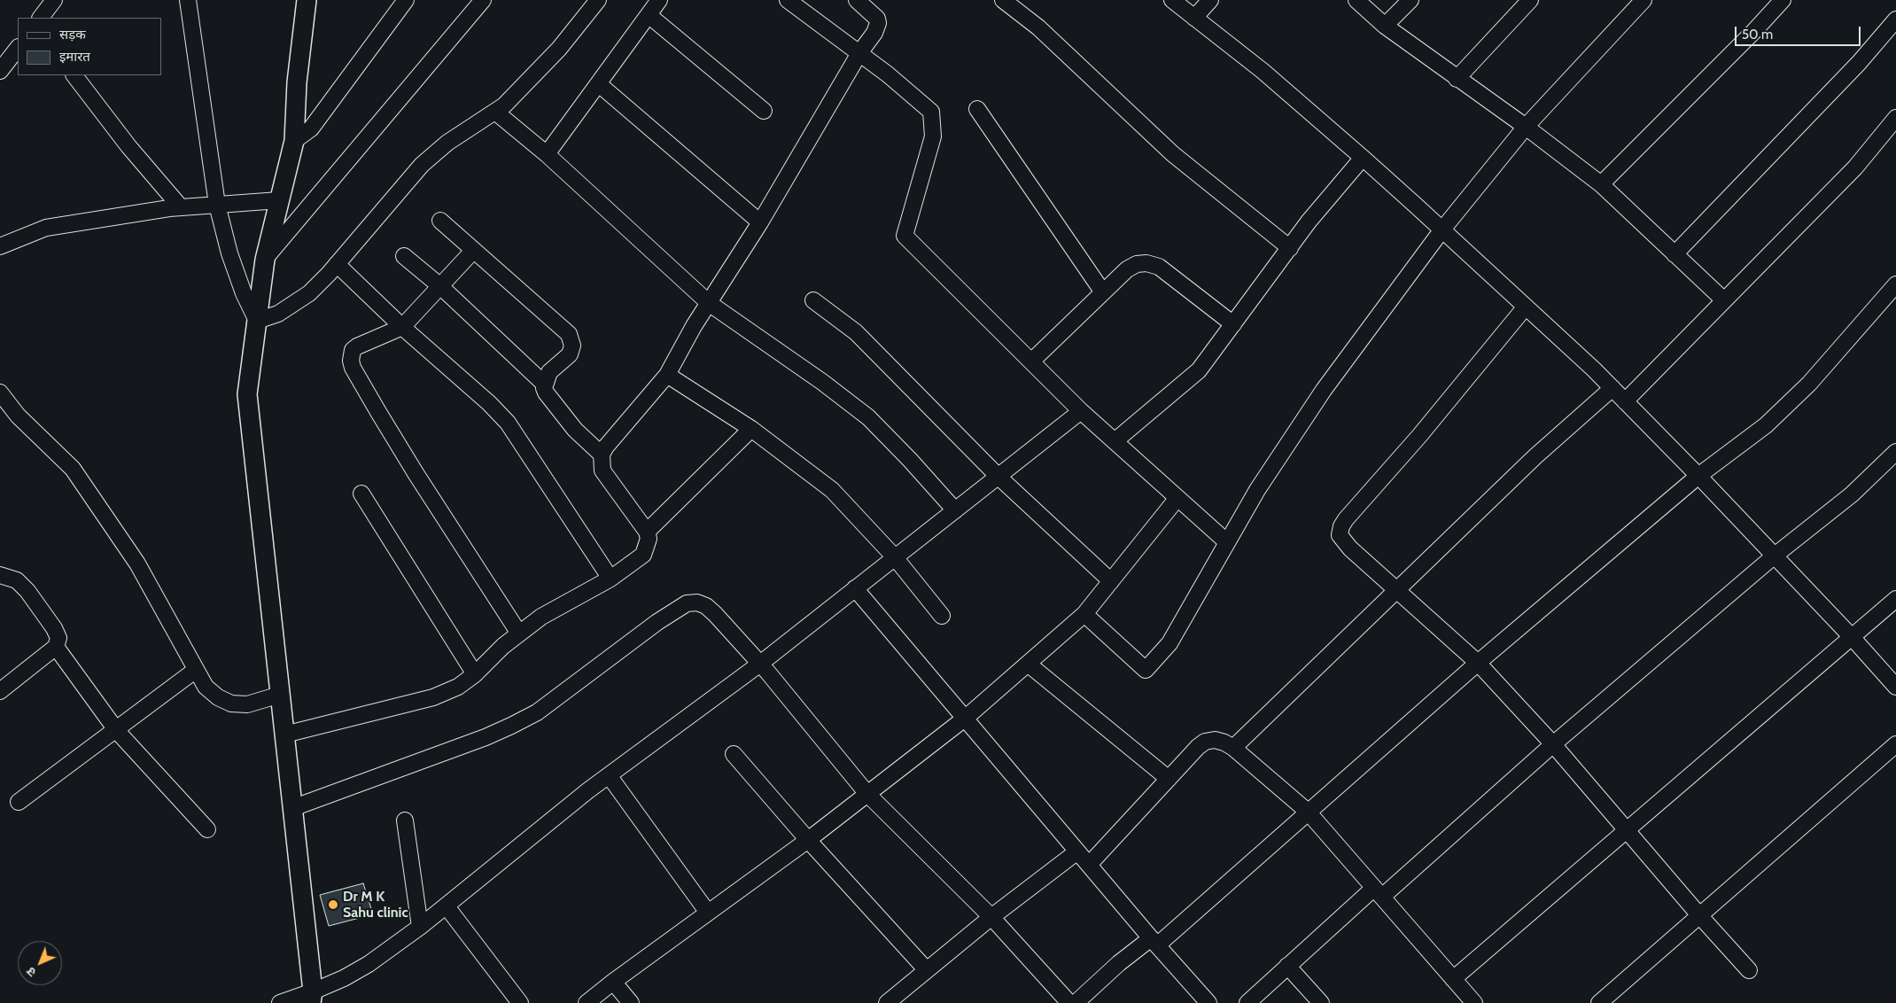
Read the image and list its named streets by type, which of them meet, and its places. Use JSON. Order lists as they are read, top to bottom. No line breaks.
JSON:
{"places":["Dr M K Sahu clinic"],"legend":["सड़क","इमारत"],"scale_bar":"50 m","north":"bottom left"}
